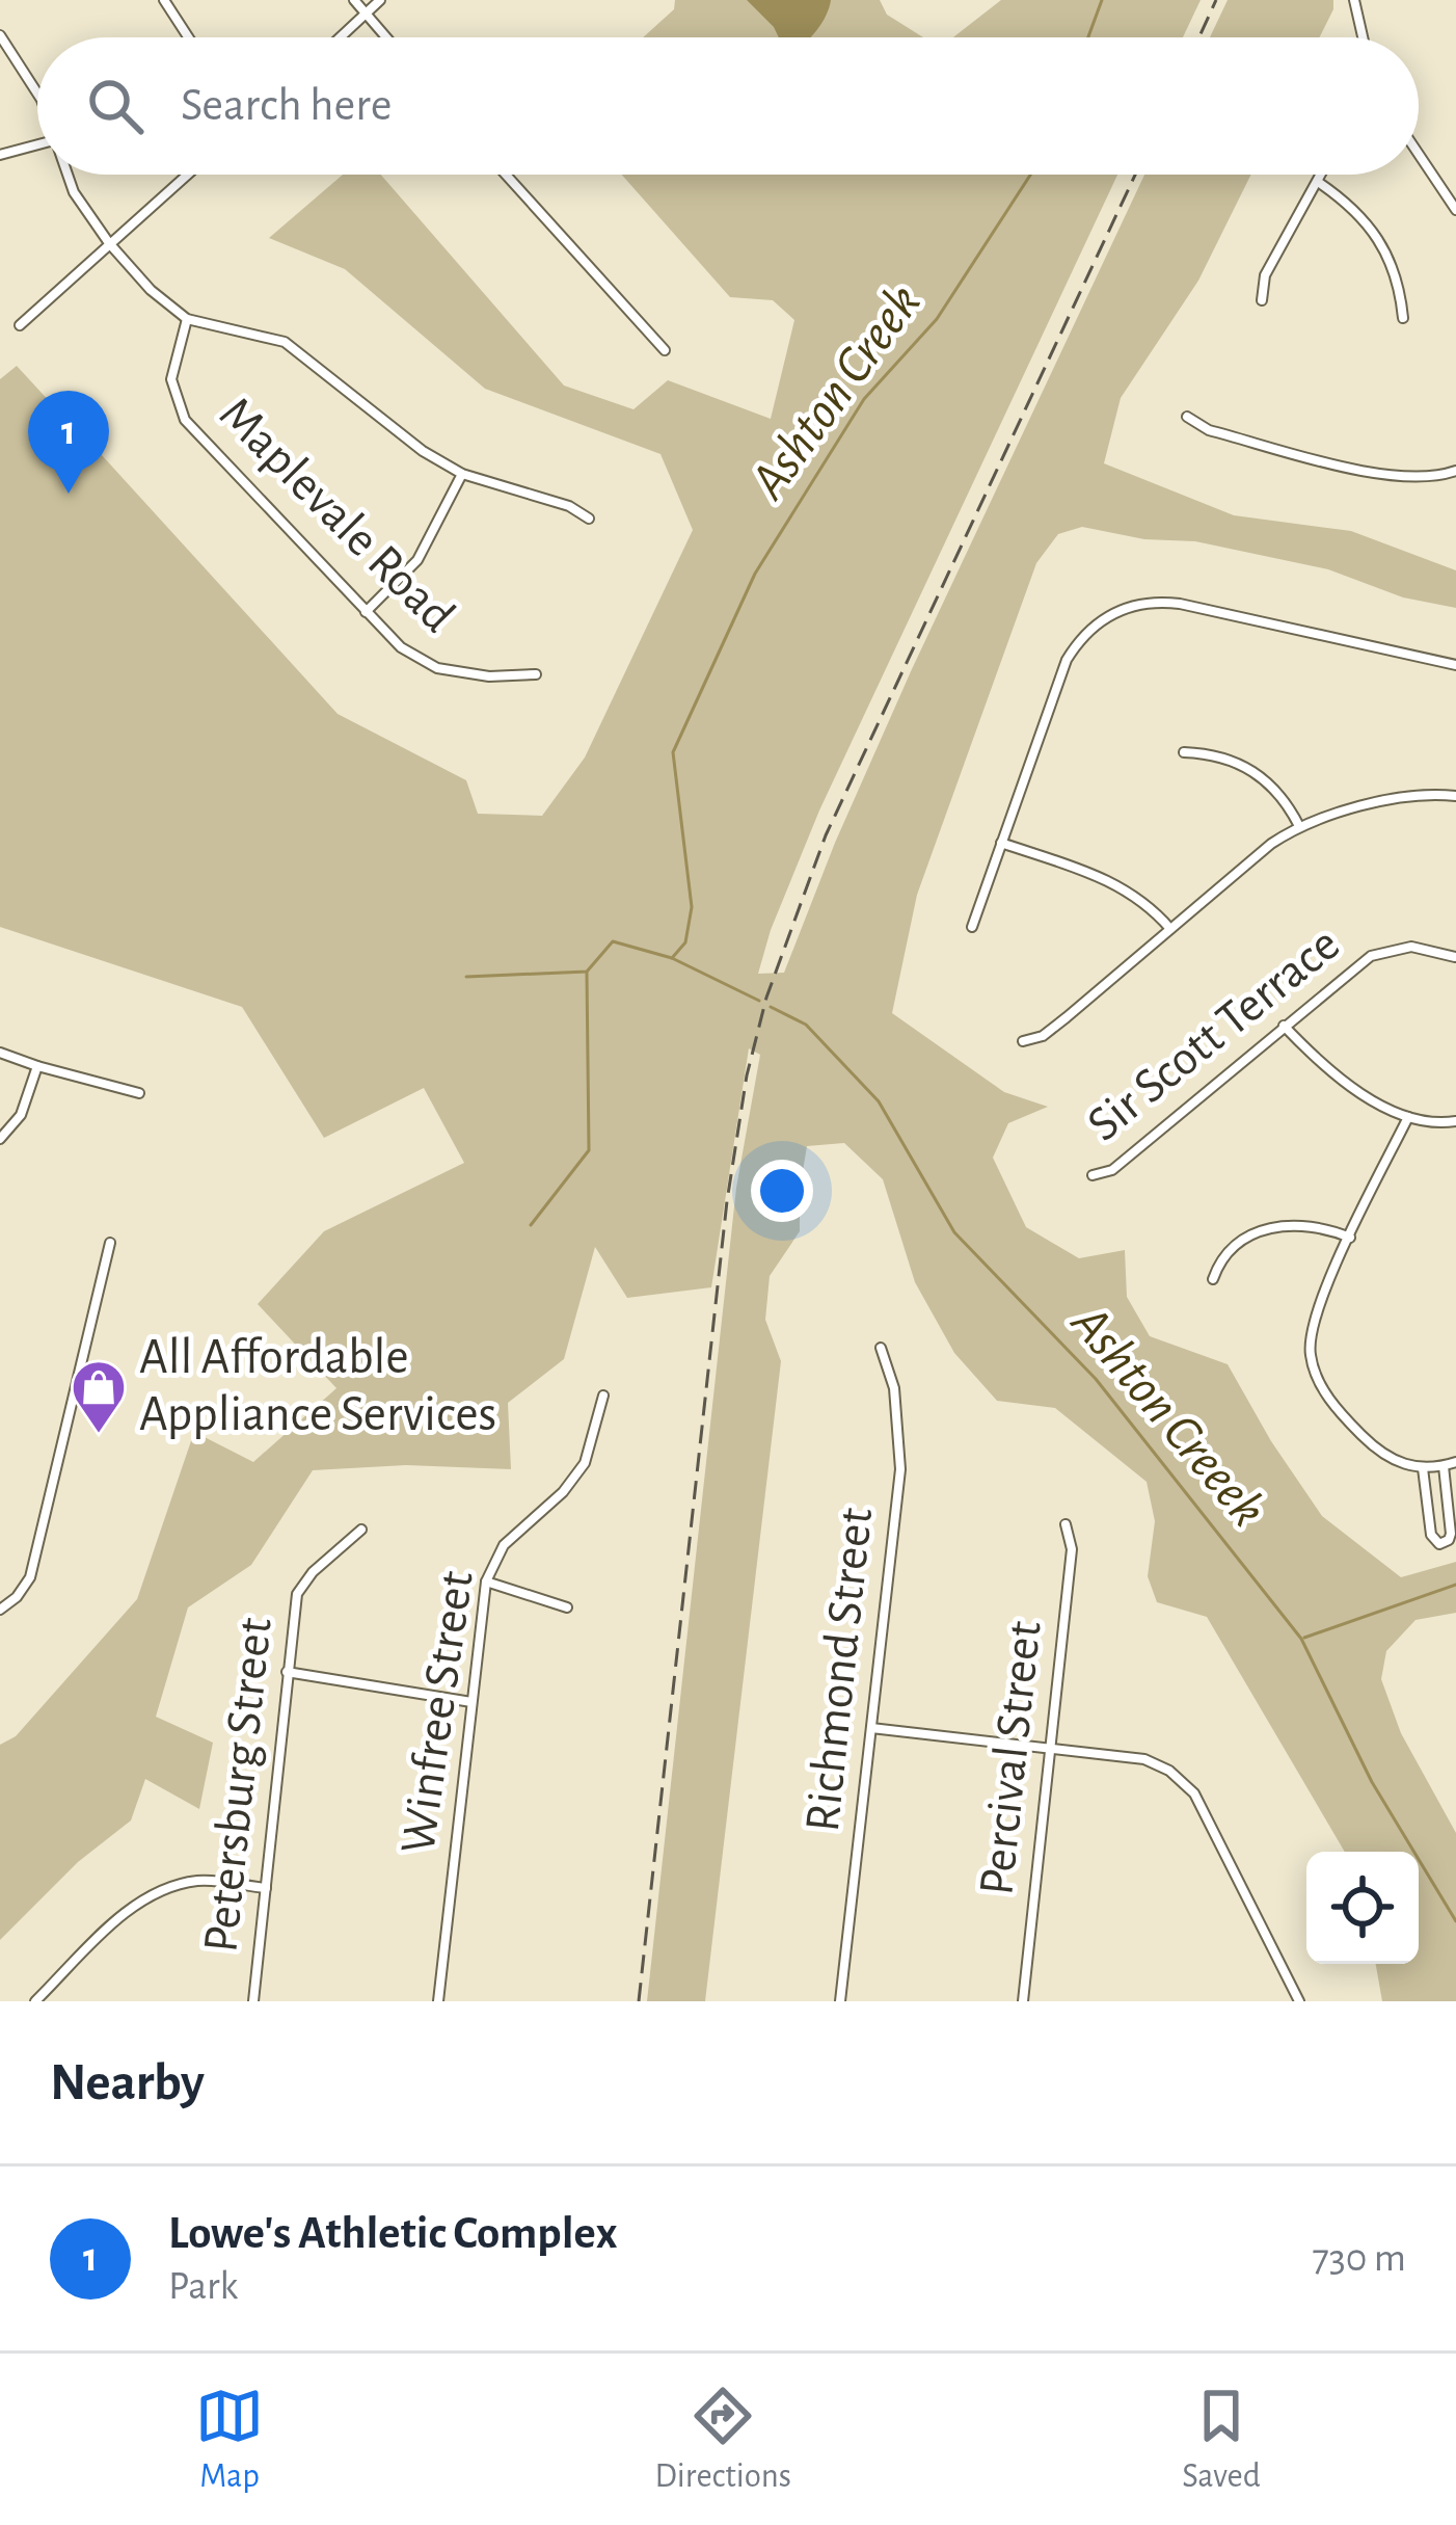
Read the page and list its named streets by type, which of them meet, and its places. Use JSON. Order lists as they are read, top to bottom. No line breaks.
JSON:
{"streets":{"street":["Maplevale Road","Sir Scott Terrace","Richmond Street","Winfree Street","Percival Street","Petersburg Street"]},"water":["Ashton Creek","Ashton Creeek"],"places":{"shop":["All Affordable Appliance Services"]},"page":{"search":"Search here","pins":"1","heading":"Nearby","list":[{"mark":"1","name":"Lowe's Athletic Complex","note":"Park","value":"730 m"}],"nav":["Map","Directions","Saved"]}}
